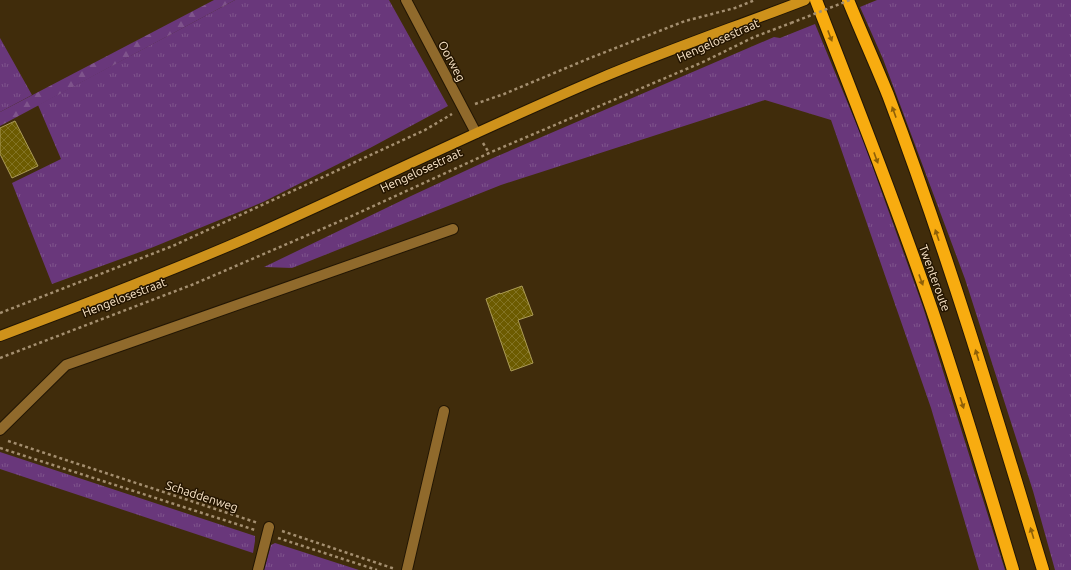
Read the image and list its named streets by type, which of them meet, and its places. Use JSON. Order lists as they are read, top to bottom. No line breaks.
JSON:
{"streets":{"highway":["Twenteroute"],"main road":["Hengelosestraat"],"street":["Oorweg"],"path":["Schaddenweg"]},"crossings":[["Hengelosestraat","Oorweg"],["Hengelosestraat","Twenteroute"]]}
